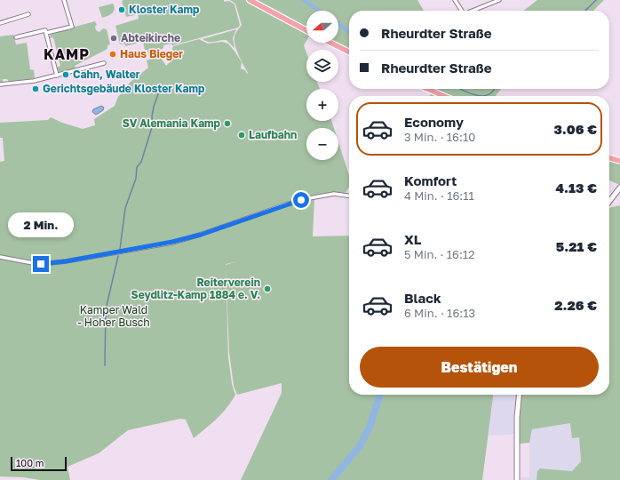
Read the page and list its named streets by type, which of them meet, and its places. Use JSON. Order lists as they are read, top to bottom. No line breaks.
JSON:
{"districts":["KAMP"],"parks":["Kamper Wald - Hoher Busch"],"places":["Kloster Kamp","Abteikirche","Haus Bieger","Cahn, Walter","Gerichtsgebäude Kloster Kamp","SV Alemania Kamp","Laufbahn","Reiterverein Seydlitz-Kamp 1884 e. V."],"scale_bar":"100 m","north":"left","page":{"map_buttons":["+","−"],"banner":["Rheurdter Straße","Rheurdter Straße"],"list":[{"name":"Economy","note":"3 Min. · 16:10","value":"3.06 €"},{"name":"Komfort","note":"4 Min. · 16:11","value":"4.13 €"},{"name":"XL","note":"5 Min. · 16:12","value":"5.21 €"},{"name":"Black","note":"6 Min. · 16:13","value":"2.26 €"}],"bubble":"2 Min.","buttons":"Bestätigen","scale":"100 m"}}
